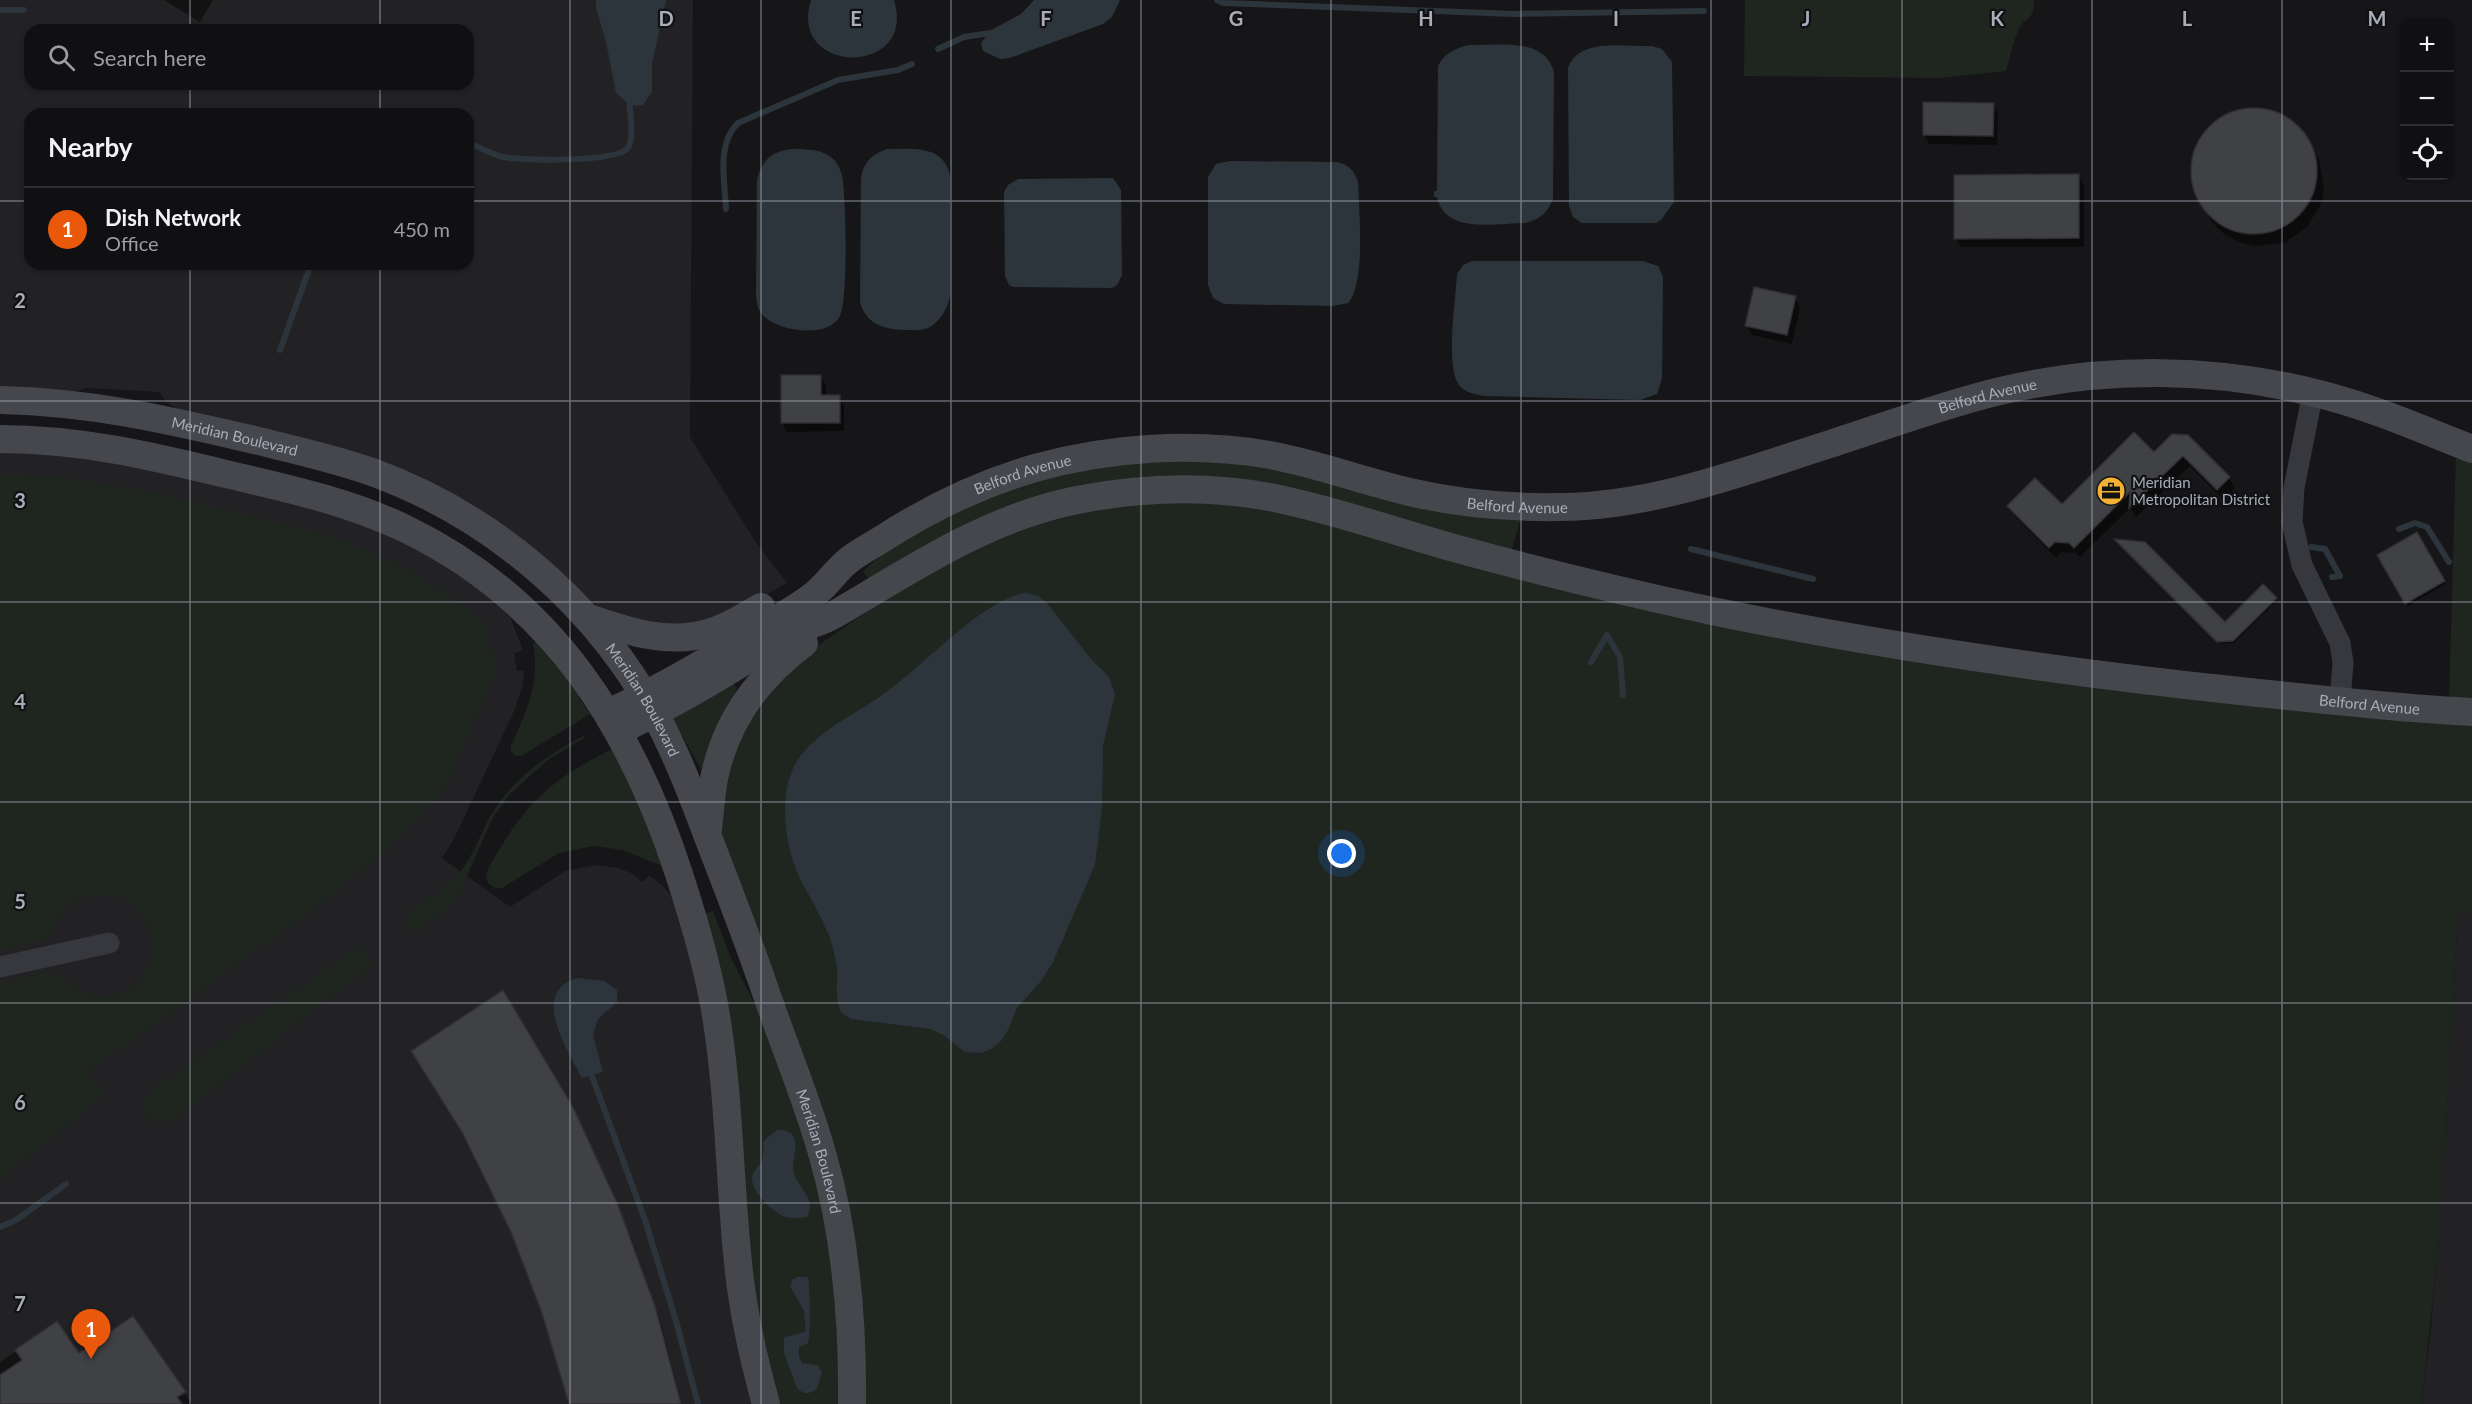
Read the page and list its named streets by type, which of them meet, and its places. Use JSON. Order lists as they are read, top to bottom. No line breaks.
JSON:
{"streets":{"main road":["Belford Avenue","Meridian Boulevard"]},"crossings":[["Belford Avenue","Meridian Boulevard"]],"places":{"office":["Meridian Metropolitan District"]},"page":{"map_buttons":["+","−"],"search":"Search here","heading":"Nearby","list":[{"mark":"1","name":"Dish Network","note":"Office","value":"450 m"}],"pins":"1"},"grid":{"columns":["D","E","F","G","H","I","J","K","L","M"],"rows":["2","3","4","5","6","7"]}}
